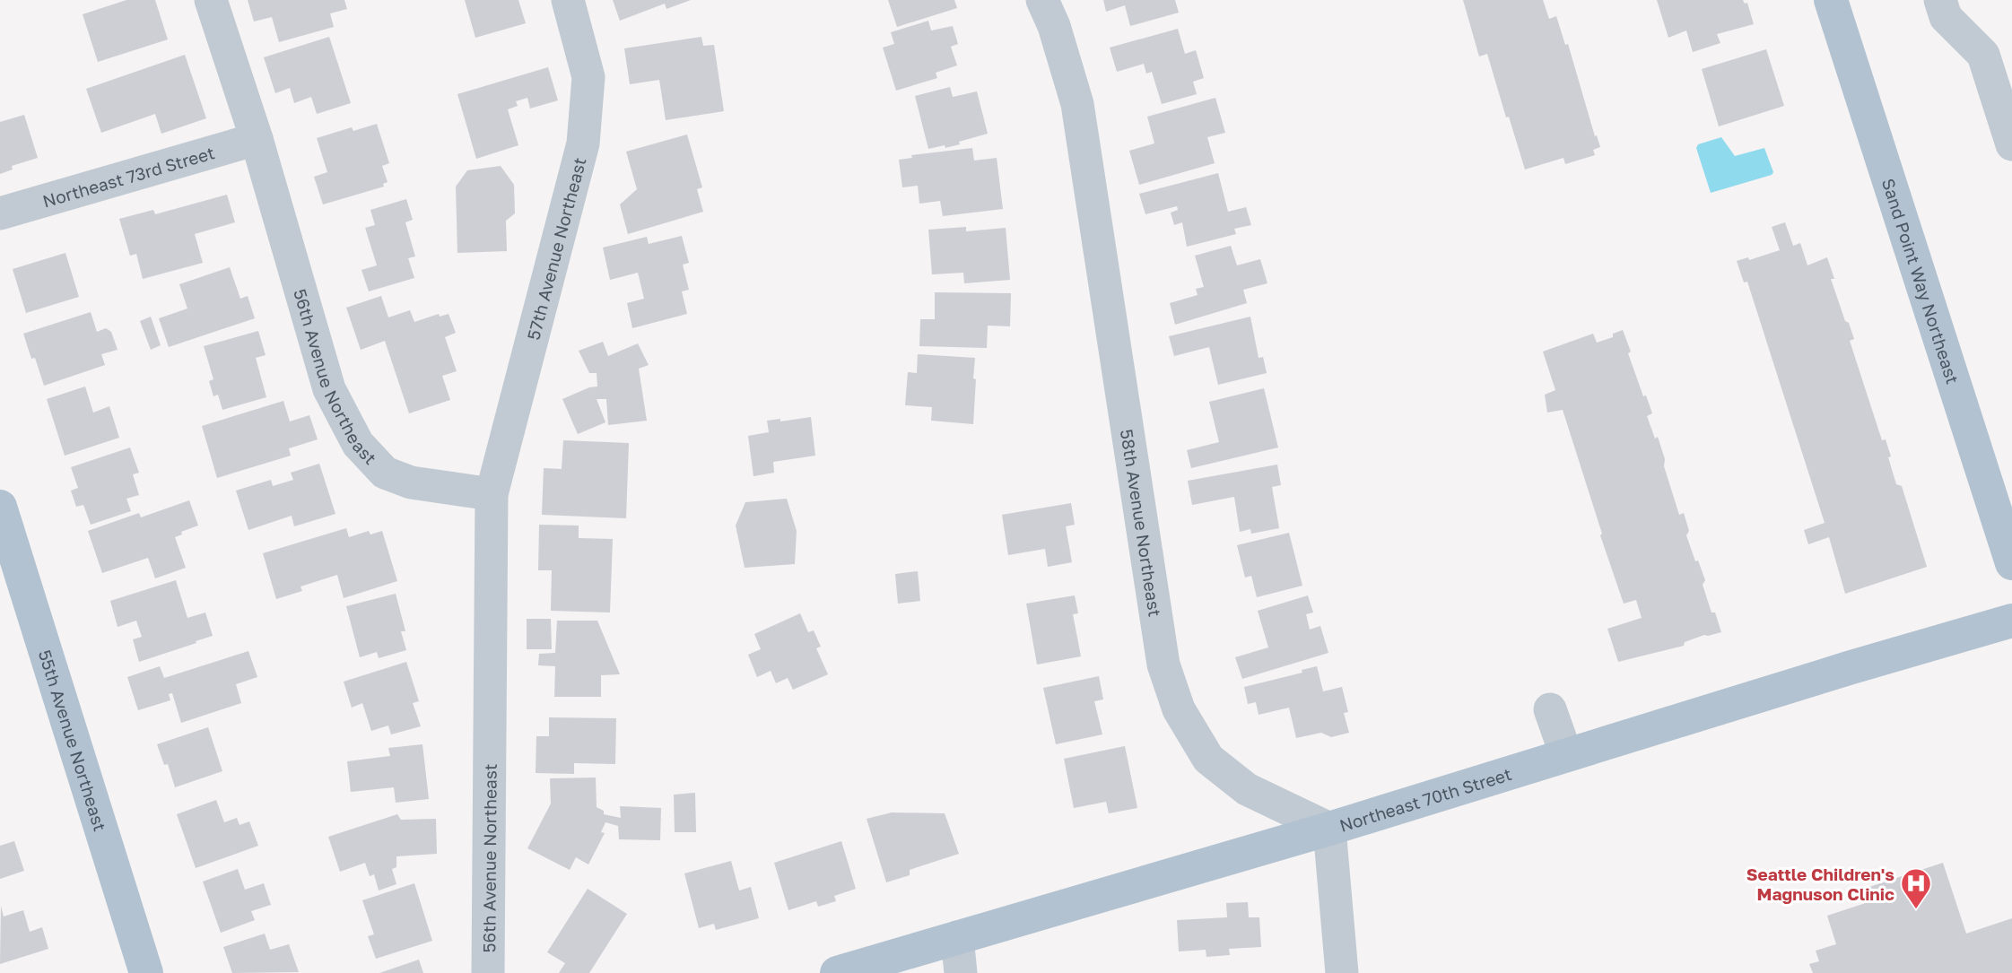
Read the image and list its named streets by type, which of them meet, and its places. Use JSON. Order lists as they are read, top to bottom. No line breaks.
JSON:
{"streets":{"main road":["Sand Point Way Northeast","55th Avenue Northeast","Northeast 70th Street"],"street":["Northeast 73rd Street","57th Avenue Northeast","56th Avenue Northeast","58th Avenue Northeast"]},"crossings":[["Northeast 73rd Street","56th Avenue Northeast"],["57th Avenue Northeast","56th Avenue Northeast"],["58th Avenue Northeast","Northeast 70th Street"]],"places":{"hospital":["Seattle Children's Magnuson Clinic"]}}
